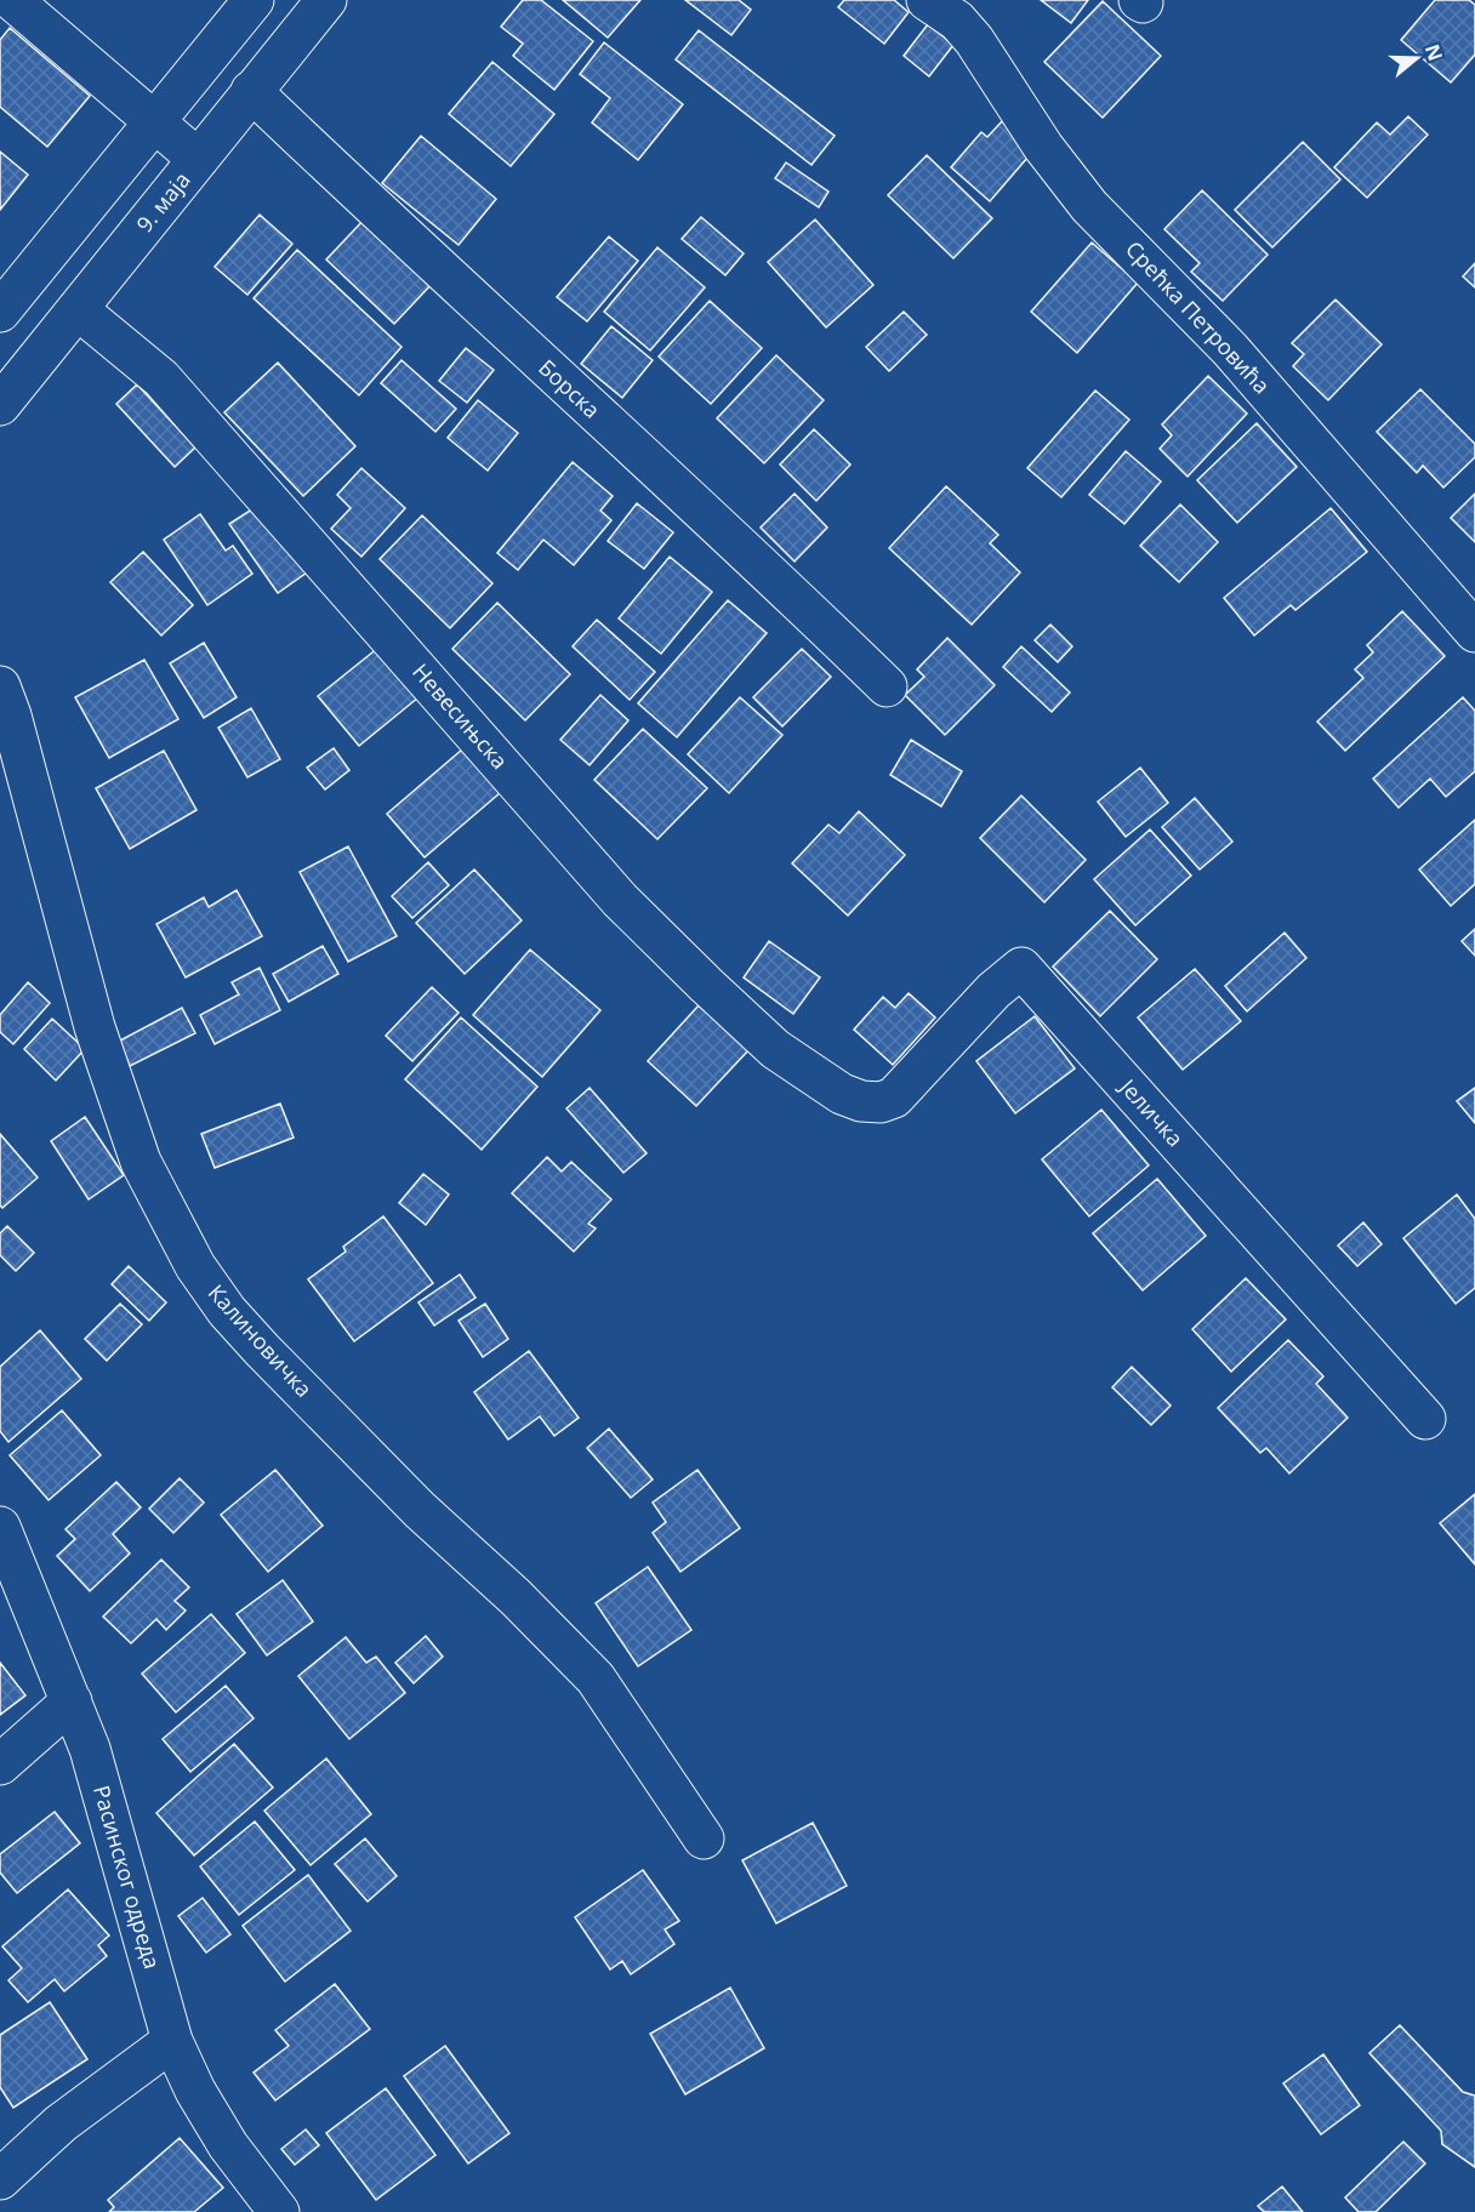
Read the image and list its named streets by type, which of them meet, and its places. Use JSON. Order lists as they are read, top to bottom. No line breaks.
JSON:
{"streets":{"street":["9. маја","Срећка Петровића","Борска","Невесињска","Јеличка","Калиновичка","Расинског одреда"]},"crossings":[["9. маја","Борска"],["9. маја","Невесињска"],["Невесињска","Јеличка"]],"north":"right"}
